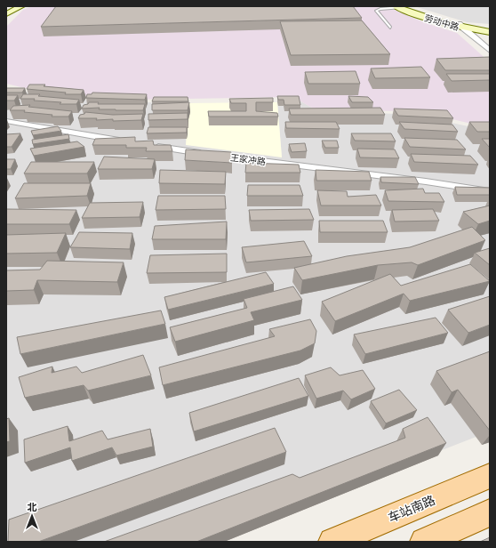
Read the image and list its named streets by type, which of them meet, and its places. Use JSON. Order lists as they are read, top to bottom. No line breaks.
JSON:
{"streets":{"main road":["劳动中路","车站南路"],"street":["王家冲路"]},"north":"top"}
